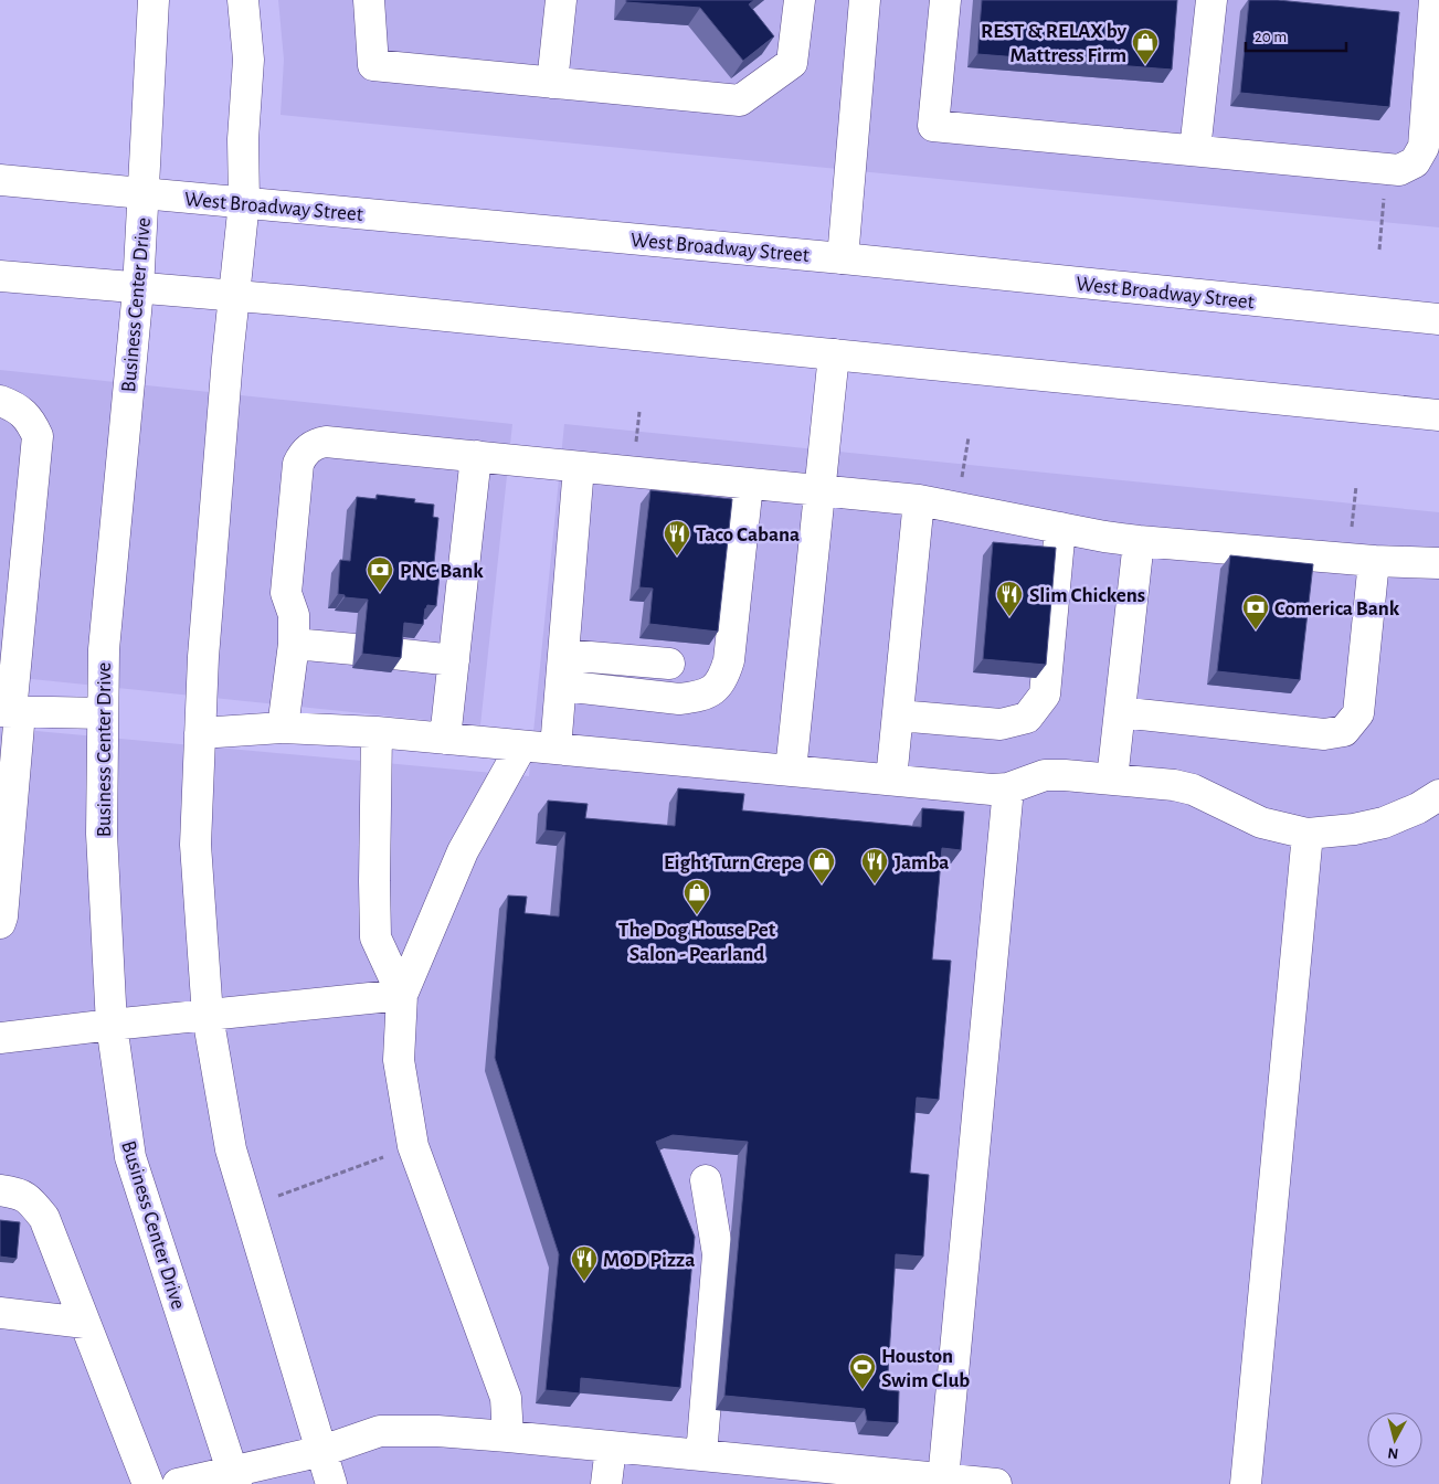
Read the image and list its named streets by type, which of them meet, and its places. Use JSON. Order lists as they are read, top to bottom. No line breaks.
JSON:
{"streets":{"street":["West Broadway Street","Business Center Drive"]},"crossings":[["West Broadway Street","Business Center Drive"]],"places":{"shop":["REST & RELAX by Mattress Firm","Eight Turn Crepe","The Dog House Pet Salon - Pearland"],"restaurant":["Taco Cabana","Slim Chickens","Jamba","MOD Pizza"],"bank":["PNC Bank","Comerica Bank"],"sports":["Houston Swim Club"]},"scale_bar":"20 m","north":"bottom"}
